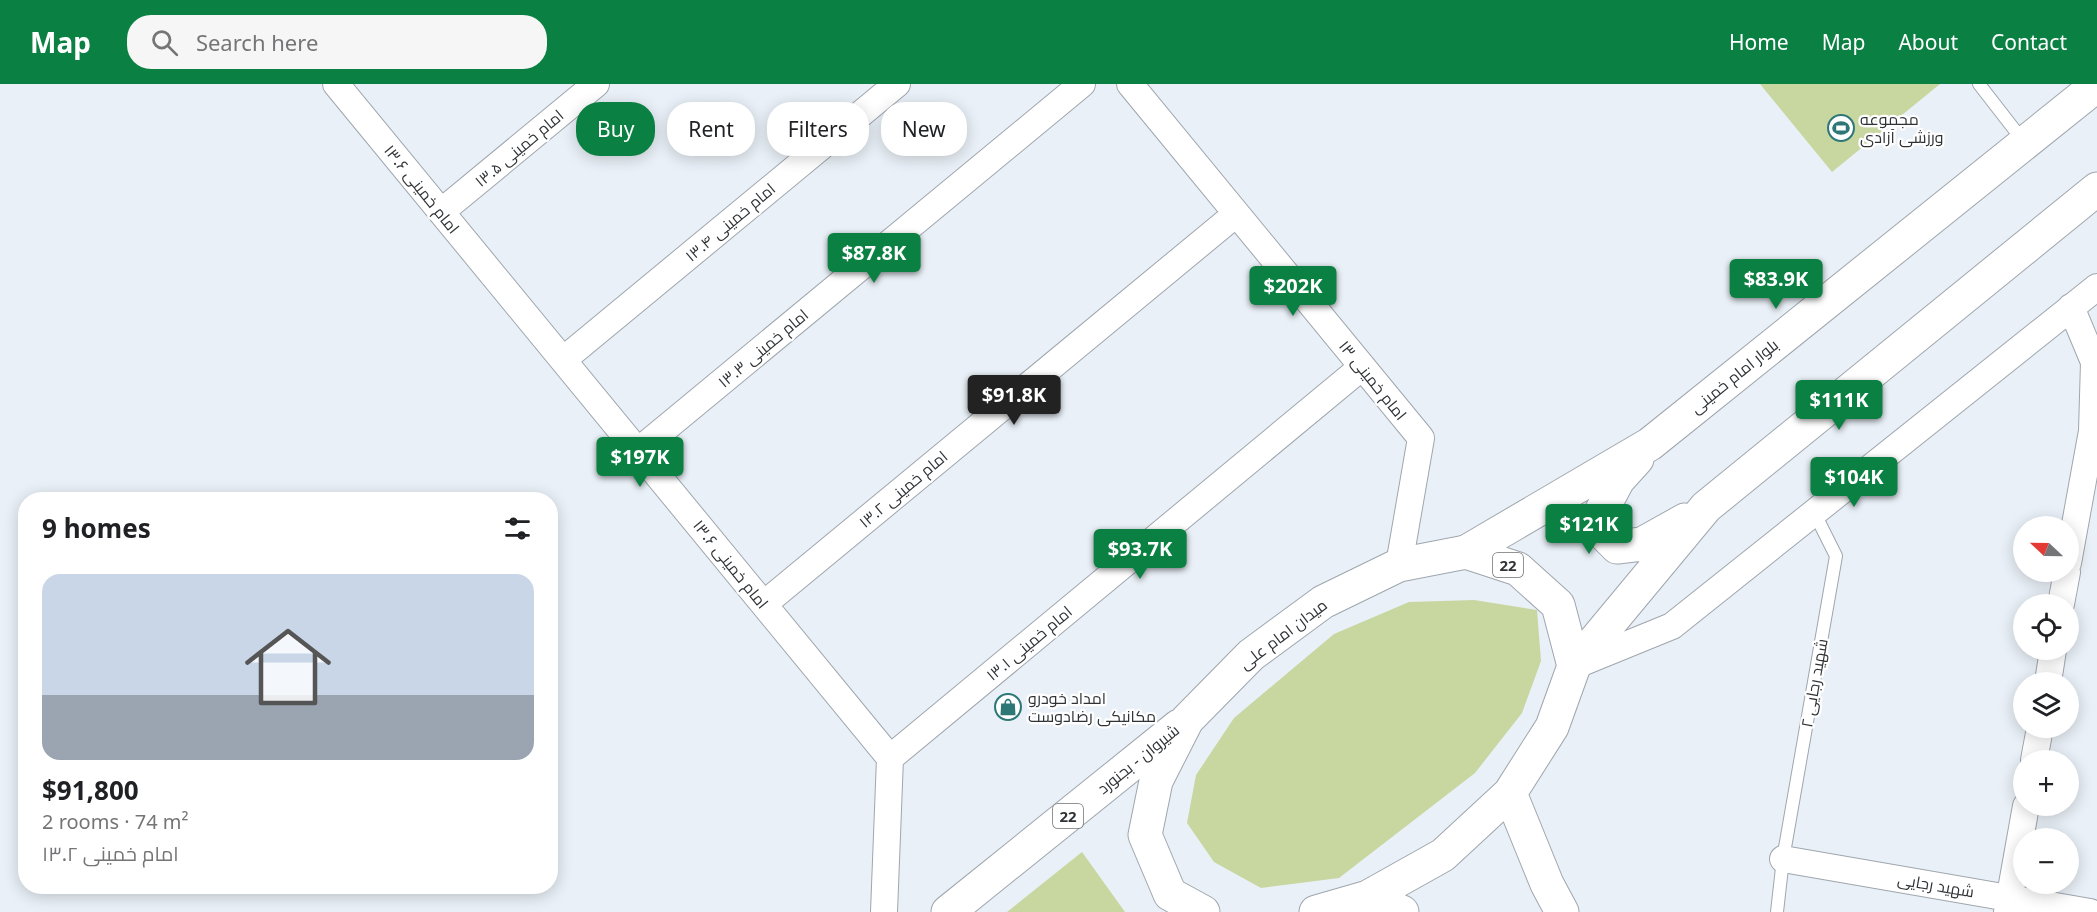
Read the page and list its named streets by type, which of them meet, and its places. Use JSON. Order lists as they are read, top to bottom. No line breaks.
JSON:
{"streets":{"main road":["بلوار امام خمینی","22","میدان امام علی","شیروان - بجنورد"],"street":["امام خمینی ۱۳.۵","امام خمینی ۱۳.۶","امام خمینی ۱۳.۴","امام خمینی ۱۳.۳","امام خمینی ۱۳","امام خمینی ۱۳.۲","امام خمینی ۱۳.۱","شهید رجایی"],"lane":["شهید رجایی ۲"]},"crossings":[["امام خمینی ۱۳.۵","امام خمینی ۱۳.۶"],["امام خمینی ۱۳.۶","امام خمینی ۱۳.۴"],["امام خمینی ۱۳.۶","امام خمینی ۱۳.۳"],["امام خمینی ۱۳.۶","امام خمینی ۱۳.۲"],["امام خمینی ۱۳.۶","امام خمینی ۱۳.۱"],["بلوار امام خمینی","میدان امام علی"],["امام خمینی ۱۳","امام خمینی ۱۳.۲"],["امام خمینی ۱۳","میدان امام علی"],["امام خمینی ۱۳","امام خمینی ۱۳.۱"],["میدان امام علی","شیروان - بجنورد"],["شهید رجایی ۲","شهید رجایی"]],"places":{"sports":["مجموعه ورزشی آزادی"],"shop":["امداد خودرو مکانیکی رضادوست"]},"north":"left","page":{"header":"Map","search":"Search here","nav":["Home","Map","About","Contact"],"chip":["Buy","Rent","Filters","New"],"price":["$87.8K","$83.9K","$202K","$91.8K","$111K","$197K","$104K","$121K","$93.7K"],"heading":"9 homes","map_buttons":["+","−"],"list":[{"name":"$91,800","note":"2 rooms · 74 m² · امام خمینی ۱۳.۲"}]}}
